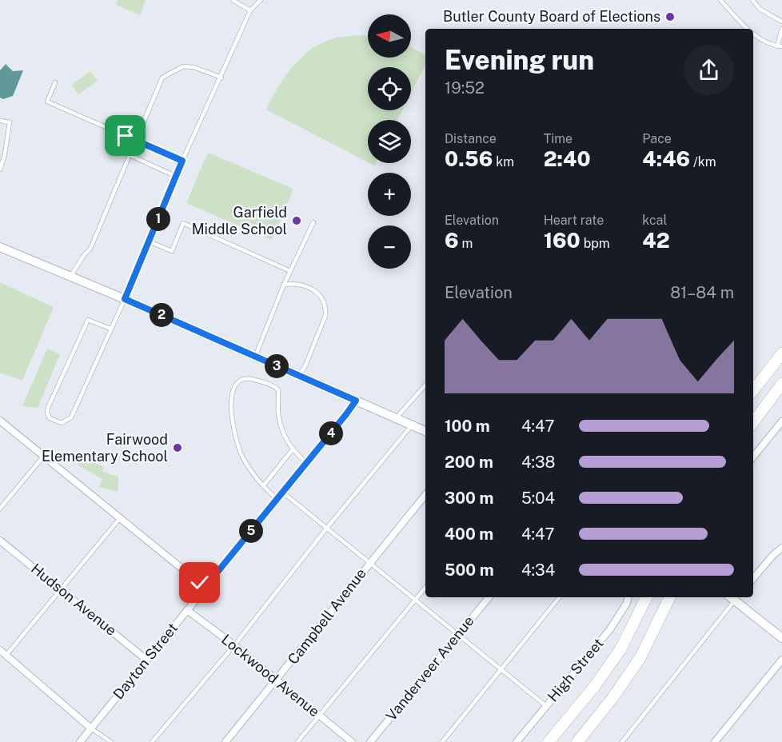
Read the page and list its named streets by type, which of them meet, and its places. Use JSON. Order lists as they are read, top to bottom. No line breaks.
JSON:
{"streets":{"highway":["High Street"],"street":["Hudson Avenue","Campbell Avenue","Dayton Street","Vanderveer Avenue","Lockwood Avenue"]},"crossings":[["Hudson Avenue","Dayton Street"],["Campbell Avenue","Lockwood Avenue"],["Dayton Street","Lockwood Avenue"]],"places":["Butler County Board of Elections","Garfield Middle School","Fairwood Elementary School"],"north":"left","page":{"map_buttons":["+","−"],"heading":["Evening run","19:52"],"stats":[["Distance","0.56 km"],["Time","2:40"],["Pace","4:46 /km"],["Elevation","6 m"],["Heart rate","160 bpm"],["kcal","42"]],"pins":["1","2","3","4","5"],"chart":["Elevation","81–84 m"],"list":[{"name":"100 m","note":"4:47"},{"name":"200 m","note":"4:38"},{"name":"300 m","note":"5:04"},{"name":"400 m","note":"4:47"},{"name":"500 m","note":"4:34"}]}}
